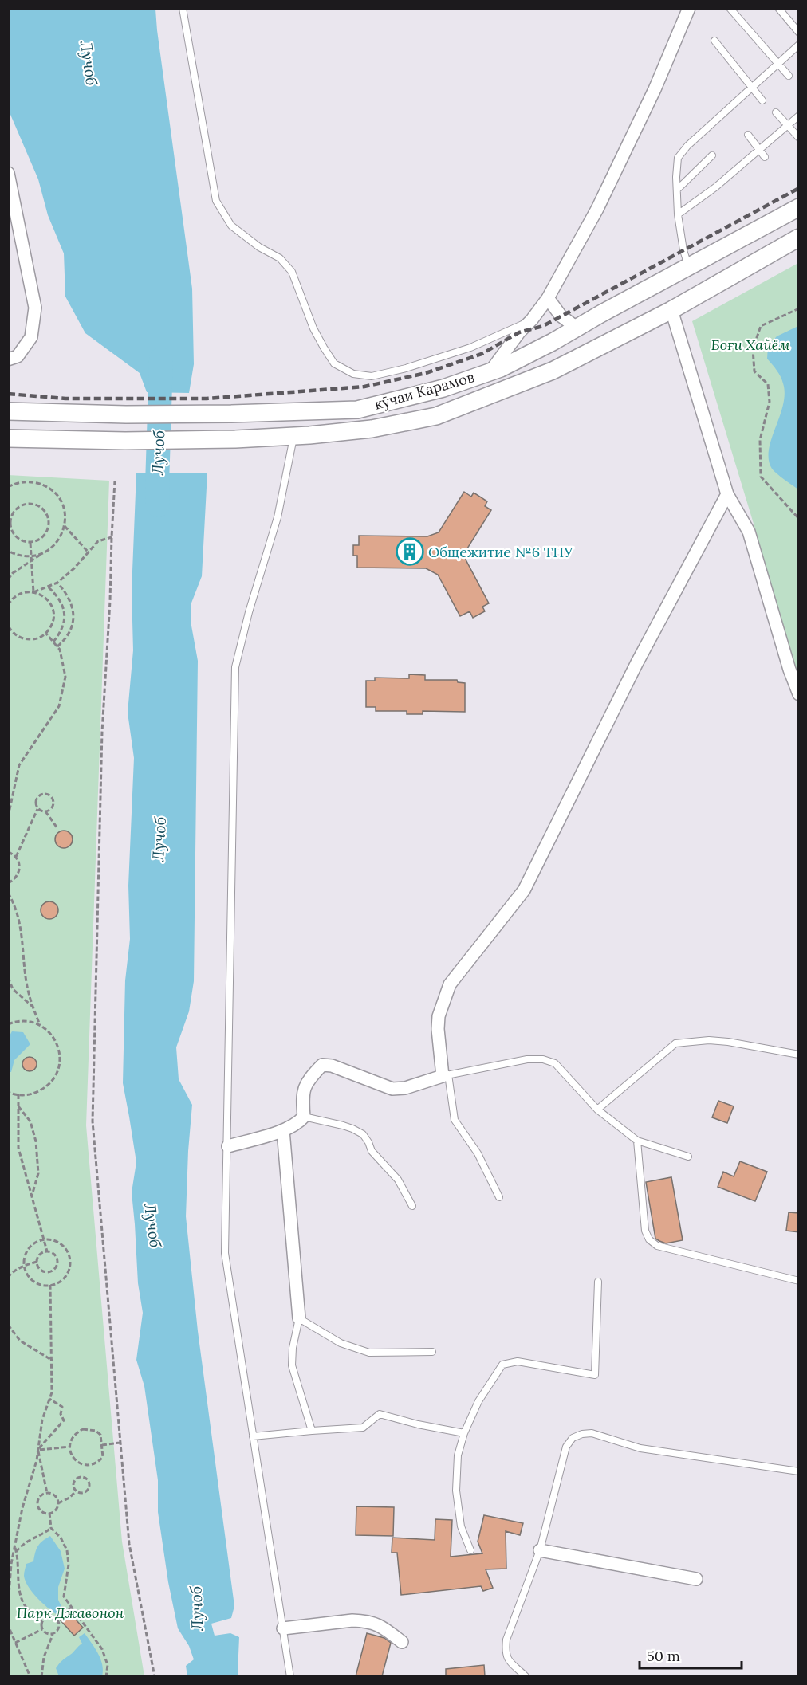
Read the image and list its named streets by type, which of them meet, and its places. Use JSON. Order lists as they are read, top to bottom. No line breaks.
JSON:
{"streets":{"main road":["кӯчаи Карамов"]},"water":["Лучоб"],"parks":["Боғи Хайём","Парк Джавонон"],"places":{"building":["Общежитие №6 ТНУ"]},"scale_bar":"50 m"}
